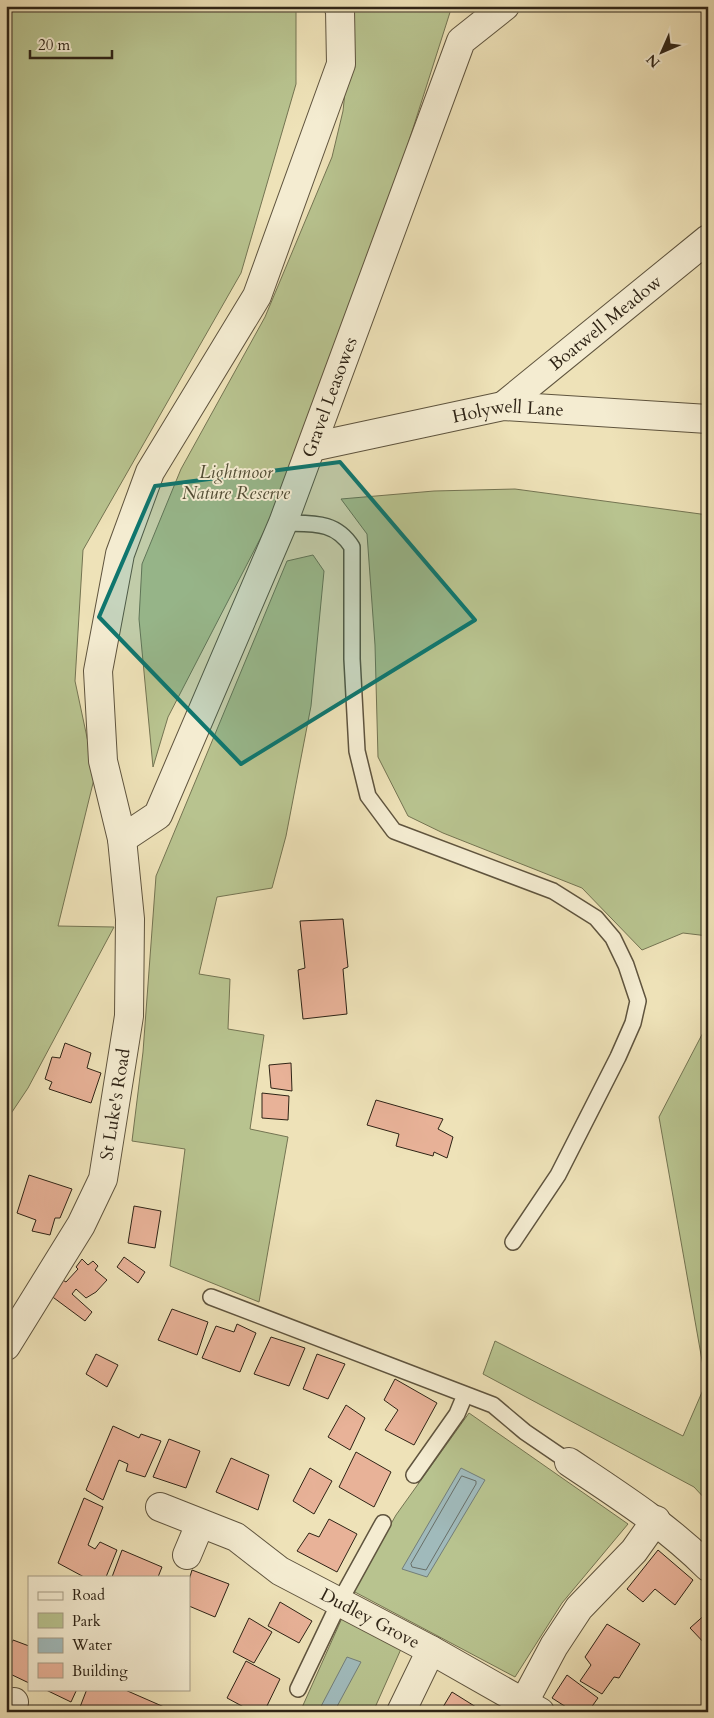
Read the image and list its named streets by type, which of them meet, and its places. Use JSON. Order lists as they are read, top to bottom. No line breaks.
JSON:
{"streets":{"street":["Boatwell Meadow","Gravel Leasowes","Holywell Lane","St Luke's Road","Dudley Grove"]},"crossings":[["Boatwell Meadow","Holywell Lane"],["Gravel Leasowes","Holywell Lane"],["Gravel Leasowes","St Luke's Road"]],"parks":["Lightmoor Nature Reserve"],"legend":["Road","Park","Water","Building"],"scale_bar":"20 m","north":"bottom left"}
